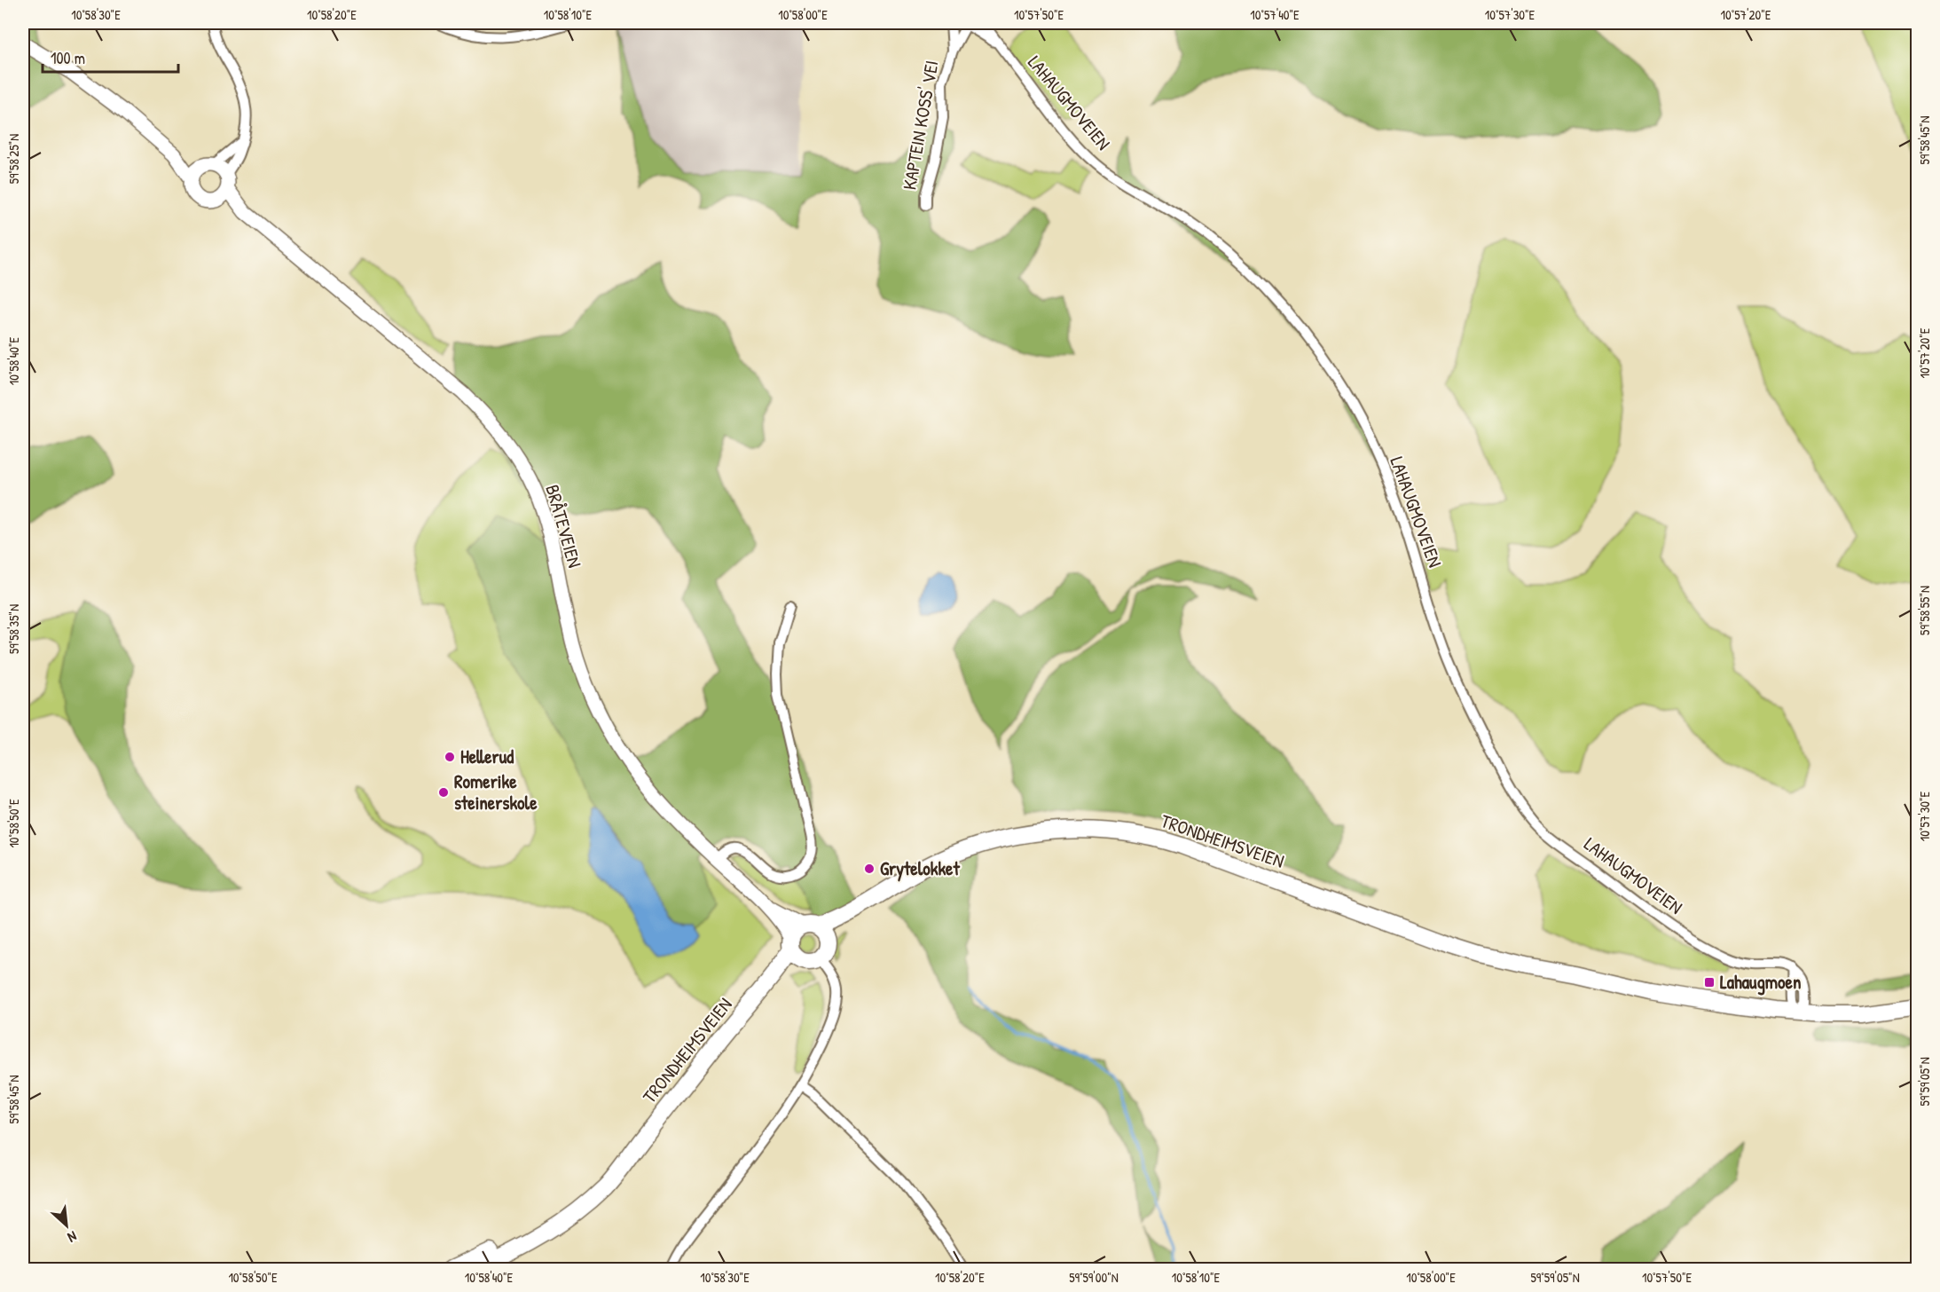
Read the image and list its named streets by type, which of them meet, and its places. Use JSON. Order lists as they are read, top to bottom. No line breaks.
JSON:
{"streets":{"main road":["BRÅTEVEIEN","TRONDHEIMSVEIEN"],"street":["LAHAUGMOVEIEN","KAPTEIN KOSS' VEI"]},"crossings":[["LAHAUGMOVEIEN","KAPTEIN KOSS' VEI"],["LAHAUGMOVEIEN","TRONDHEIMSVEIEN"],["BRÅTEVEIEN","TRONDHEIMSVEIEN"]],"places":{"other":["Hellerud","Romerike steinerskole","Grytelokket"],"transit":["Lahaugmoen"]},"scale_bar":"100 m","north":"bottom right","coordinates":["10°58'30\"E","10°58'20\"E","10°58'10\"E","10°58'00\"E","10°57'50\"E","10°57'40\"E","10°57'30\"E","10°57'20\"E","59°58'45\"N","59°58'25\"N","10°58'40\"E","59°58'55\"N","59°58'35\"N","10°58'50\"E","59°59'05\"N","59°59'00\"N"]}
